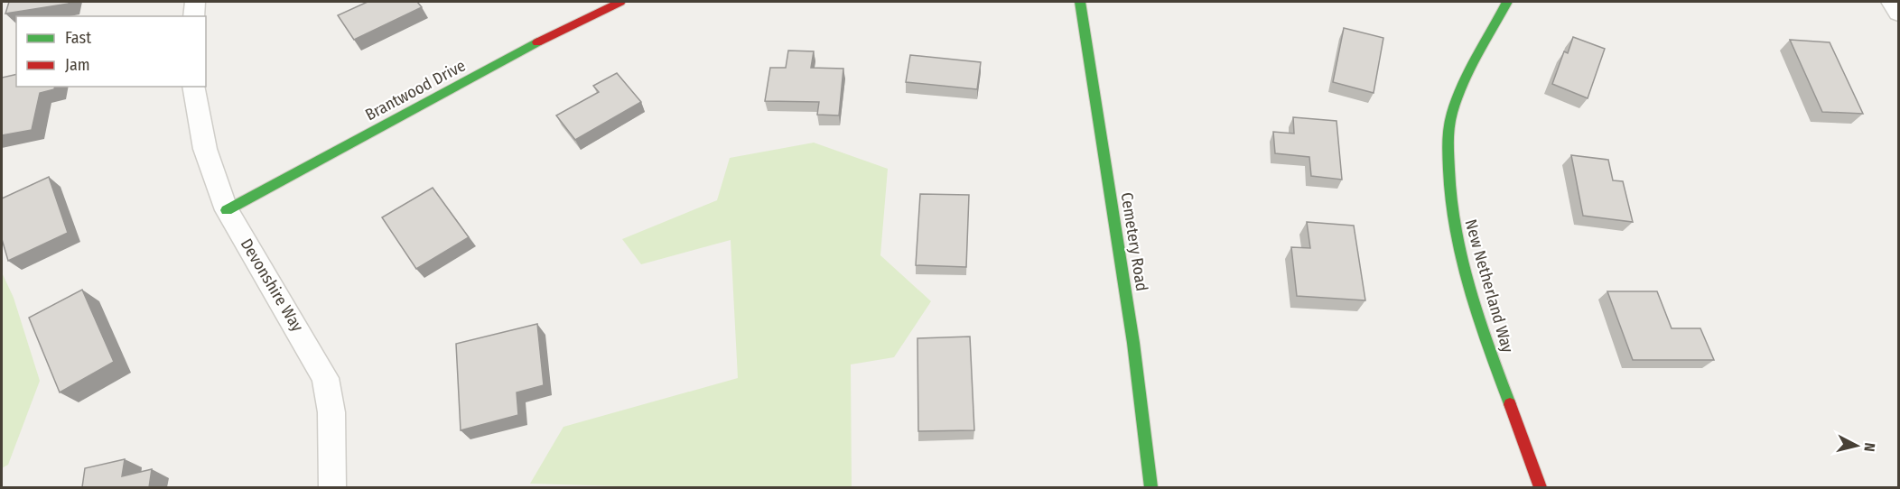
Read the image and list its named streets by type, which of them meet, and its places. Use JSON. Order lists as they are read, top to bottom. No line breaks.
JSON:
{"streets":{"street":["Brantwood Drive","Cemetery Road","Devonshire Way","New Netherland Way"]},"crossings":[["Brantwood Drive","Devonshire Way"]],"legend":["Fast","Jam"],"north":"right"}
